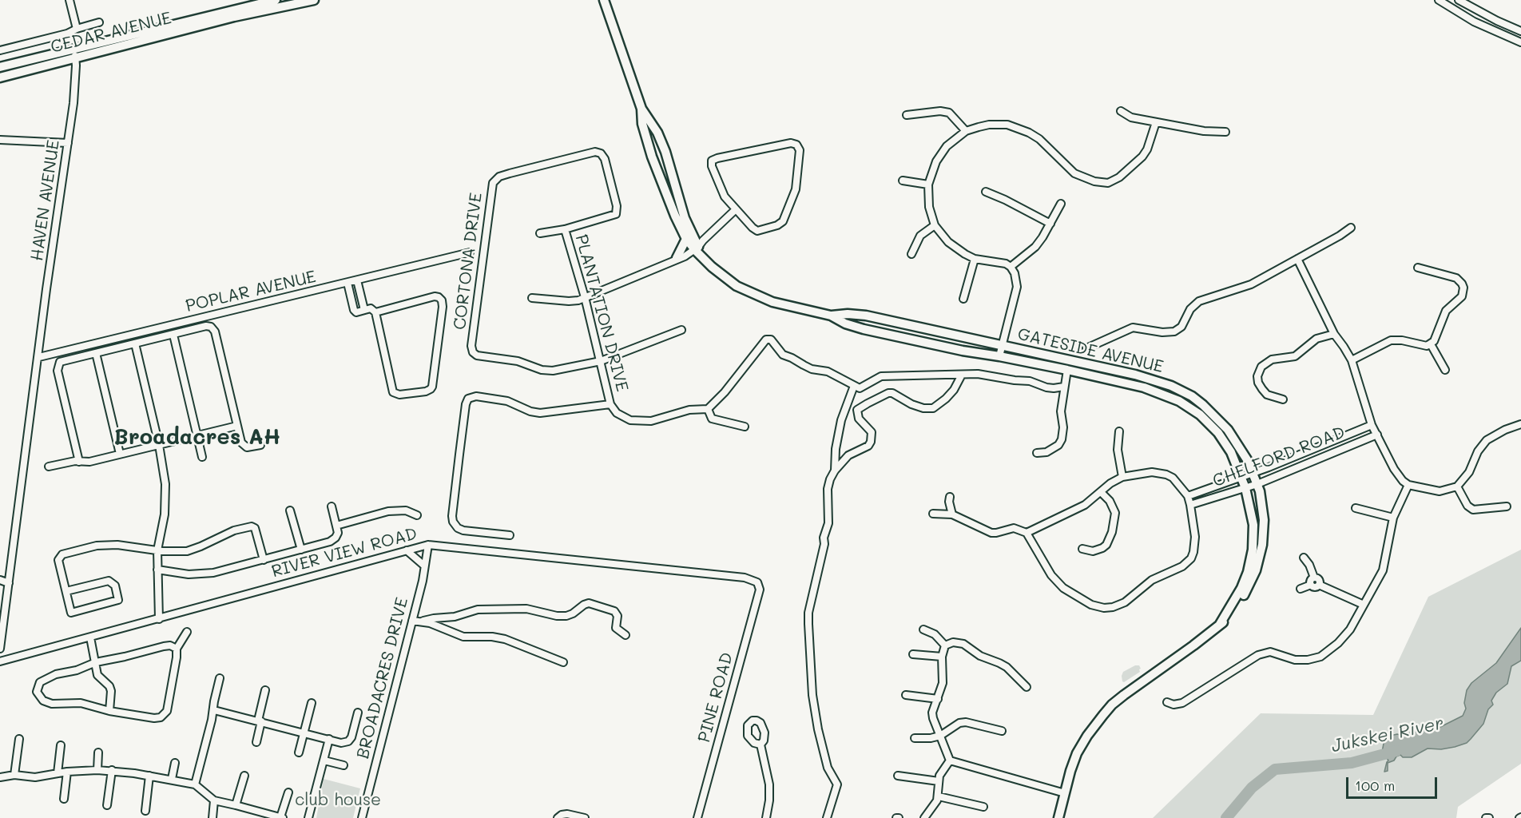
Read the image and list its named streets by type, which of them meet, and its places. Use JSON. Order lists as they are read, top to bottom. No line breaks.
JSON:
{"streets":{"street":["CEDAR AVENUE","HAVEN AVENUE","CORTONA DRIVE","POPLAR AVENUE","PLANTATION DRIVE","GATESIDE AVENUE","CHELFORD ROAD","RIVER VIEW ROAD","BROADACRES DRIVE","PINE ROAD"]},"crossings":[["CEDAR AVENUE","HAVEN AVENUE"],["HAVEN AVENUE","POPLAR AVENUE"],["CORTONA DRIVE","PLANTATION DRIVE"],["GATESIDE AVENUE","CHELFORD ROAD"],["RIVER VIEW ROAD","BROADACRES DRIVE"],["RIVER VIEW ROAD","PINE ROAD"]],"districts":["Broadacres AH"],"water":["Jukskei River"],"parks":["club house"],"scale_bar":"100 m"}
